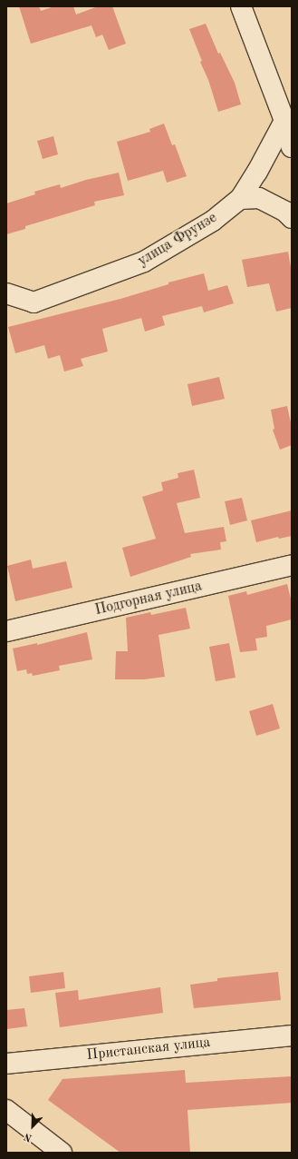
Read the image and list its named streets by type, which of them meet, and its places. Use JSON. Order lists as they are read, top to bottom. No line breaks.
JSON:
{"streets":{"street":["улица Фрунзе","Подгорная улица","Пристанская улица"]},"north":"bottom left"}
